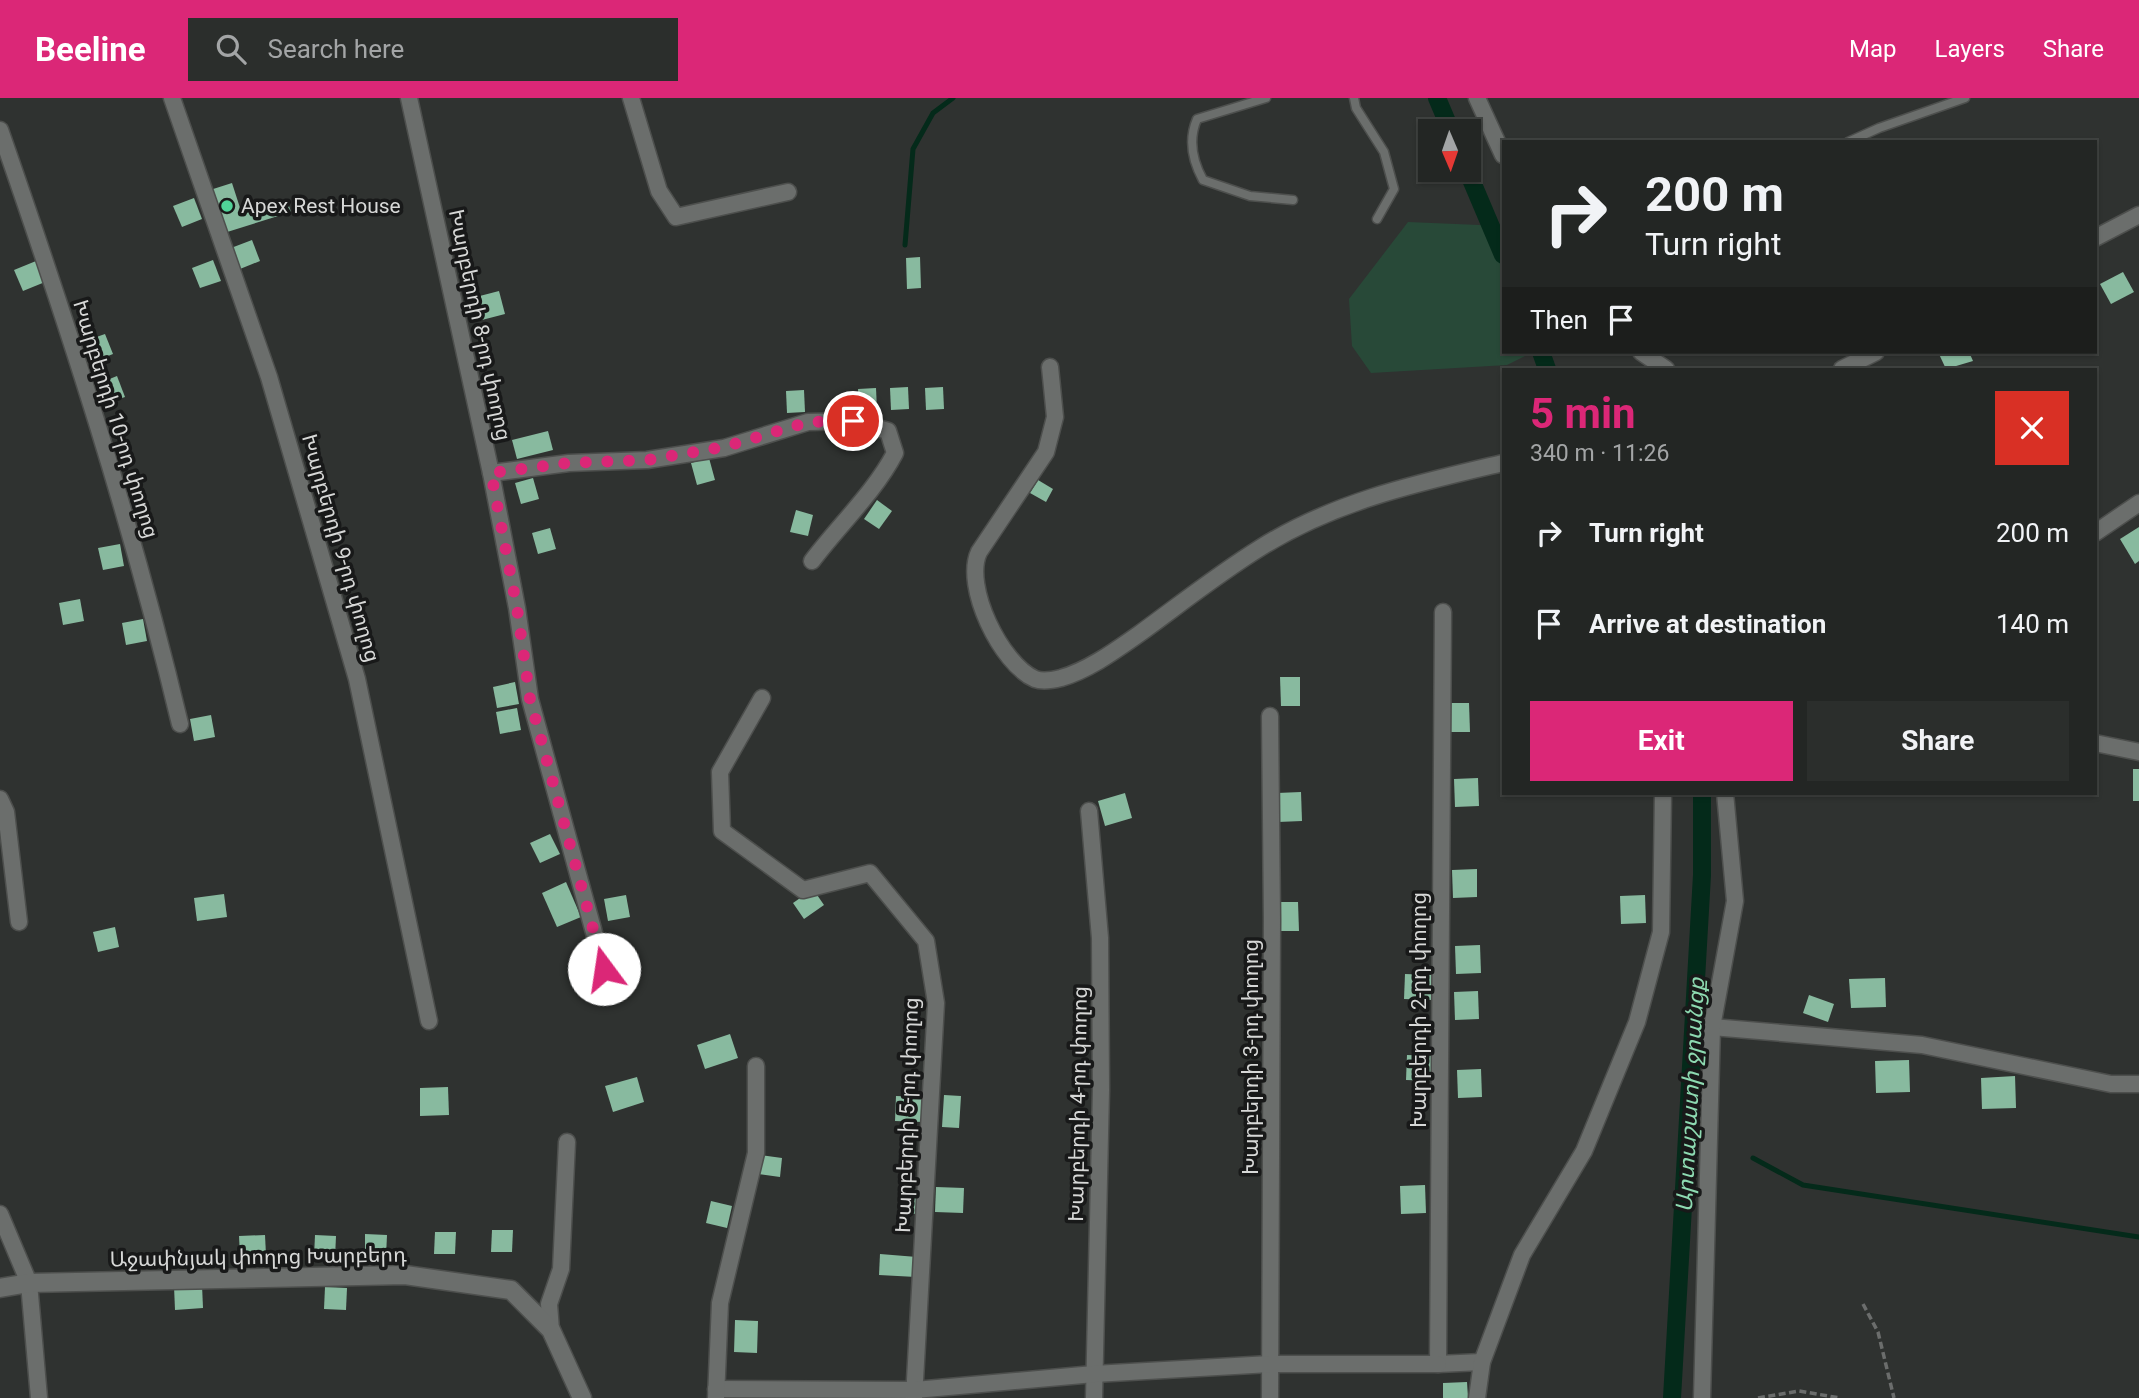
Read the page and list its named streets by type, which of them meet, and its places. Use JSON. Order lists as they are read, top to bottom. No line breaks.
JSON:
{"streets":{"street":["Խարբերդի 8-րդ փողոց","Խարբերդի 10-րդ փողոց","Խարբերդի 9-րդ փողոց","Խարբերդի 2-րդ փողոց","Խարբերդի 3-րդ փողոց","Խարբերդի 4-րդ փողոց","Խարբերդի 5-րդ փողոց","Աջափնյակ փողոց Խարբերդ"]},"water":["Արտաշատի ջրանցք"],"places":["Apex Rest House"],"north":"bottom","page":{"header":"Beeline","search":"Search here","nav":["Map","Layers","Share"],"turn":["200 m","Turn right"],"then":"Then","heading":["5 min","340 m · 11:26"],"list":[{"name":"Turn right","value":"200 m"},{"name":"Arrive at destination","value":"140 m"}],"buttons":["Exit","Share"]}}
